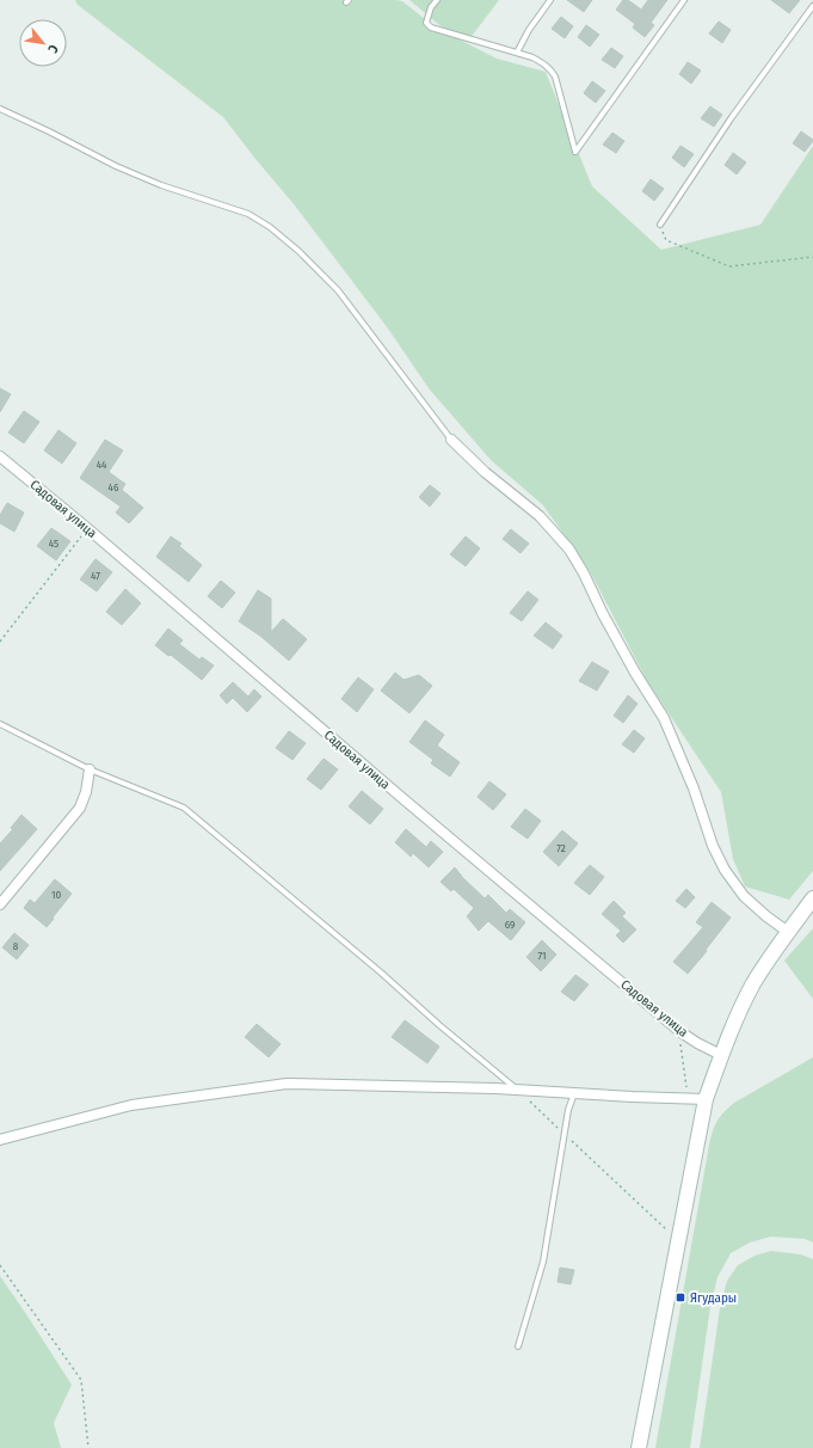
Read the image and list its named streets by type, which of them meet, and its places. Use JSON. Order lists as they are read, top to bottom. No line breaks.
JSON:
{"streets":{"street":["Садовая улица"]},"places":{"transit":["Ягудары"]},"house_numbers":["44","46","45","47","72","10","69","8","71"],"north":"bottom right"}
